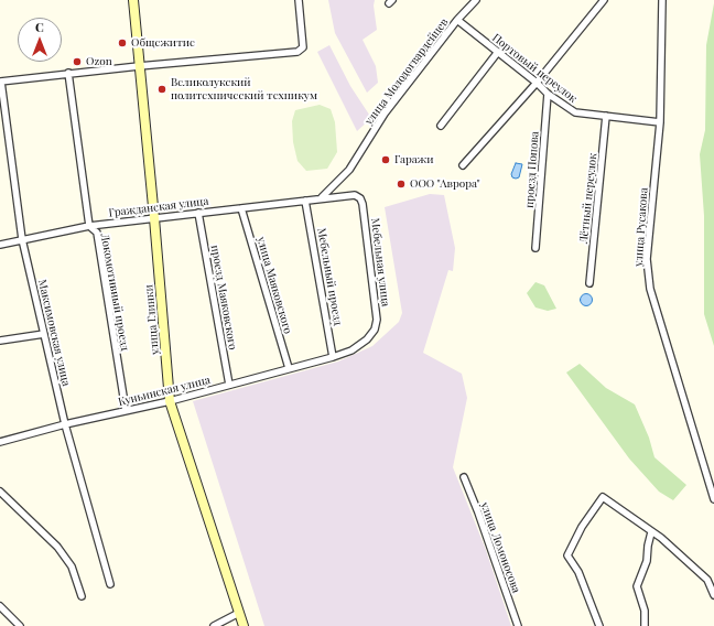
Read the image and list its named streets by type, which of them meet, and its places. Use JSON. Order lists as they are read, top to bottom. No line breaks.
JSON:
{"streets":{"street":["Портовый переулок","улица Молодогвардейцев","проезд Попова","Лётный переулок","Гражданская улица","улица Русакова","Мебельная улица","Мебельный проезд","улица Маяковского","Локомотивный проезд","проезд Маяковского","улица Глинки","Максимовская улица","Куньинская улица","улица Ломоносова"]},"crossings":[["Портовый переулок","улица Молодогвардейцев"],["Портовый переулок","проезд Попова"],["Портовый переулок","Лётный переулок"],["Портовый переулок","улица Русакова"],["улица Молодогвардейцев","Гражданская улица"],["Гражданская улица","Мебельная улица"],["Гражданская улица","Мебельный проезд"],["Гражданская улица","улица Маяковского"],["Гражданская улица","Локомотивный проезд"],["Гражданская улица","проезд Маяковского"],["Гражданская улица","улица Глинки"],["Гражданская улица","Максимовская улица"],["Мебельная улица","Куньинская улица"],["Мебельный проезд","Куньинская улица"],["улица Маяковского","Куньинская улица"],["Локомотивный проезд","Куньинская улица"],["проезд Маяковского","Куньинская улица"],["улица Глинки","Куньинская улица"],["Максимовская улица","Куньинская улица"]],"places":["Общежитие","Ozon","Великолукский политехнический техникум","Гаражи","ООО \"Аврора\""],"north":"top"}
